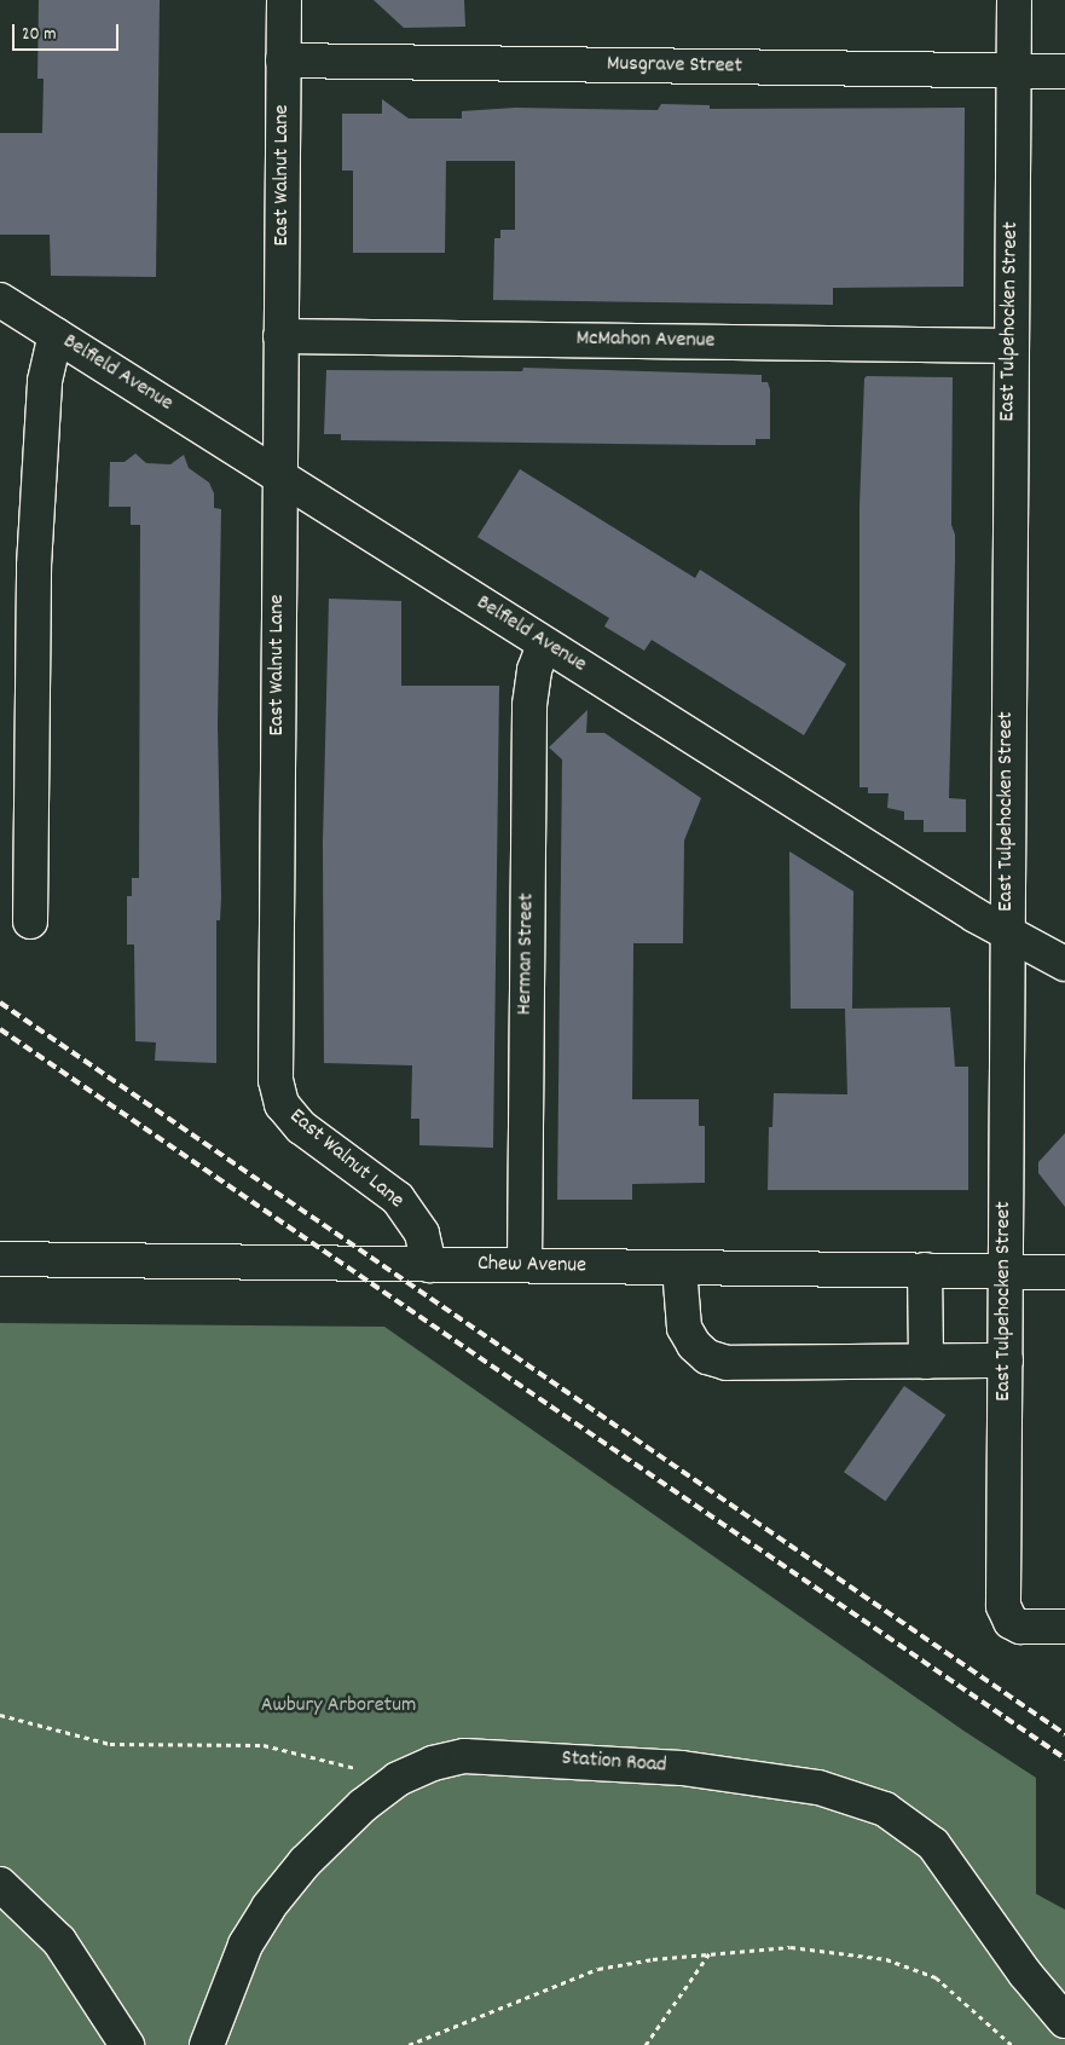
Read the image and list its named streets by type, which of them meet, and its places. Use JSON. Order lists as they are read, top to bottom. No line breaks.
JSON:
{"streets":{"street":["Musgrave Street","East Walnut Lane","East Tulpehocken Street","McMahon Avenue","Belfield Avenue","Herman Street","Chew Avenue","Station Road"]},"crossings":[["Musgrave Street","East Walnut Lane"],["Musgrave Street","East Tulpehocken Street"],["East Walnut Lane","McMahon Avenue"],["East Walnut Lane","Belfield Avenue"],["East Walnut Lane","Chew Avenue"],["East Tulpehocken Street","McMahon Avenue"],["East Tulpehocken Street","Belfield Avenue"],["East Tulpehocken Street","Chew Avenue"],["Belfield Avenue","Herman Street"],["Herman Street","Chew Avenue"]],"parks":["Awbury Arboretum"],"scale_bar":"20 m"}
